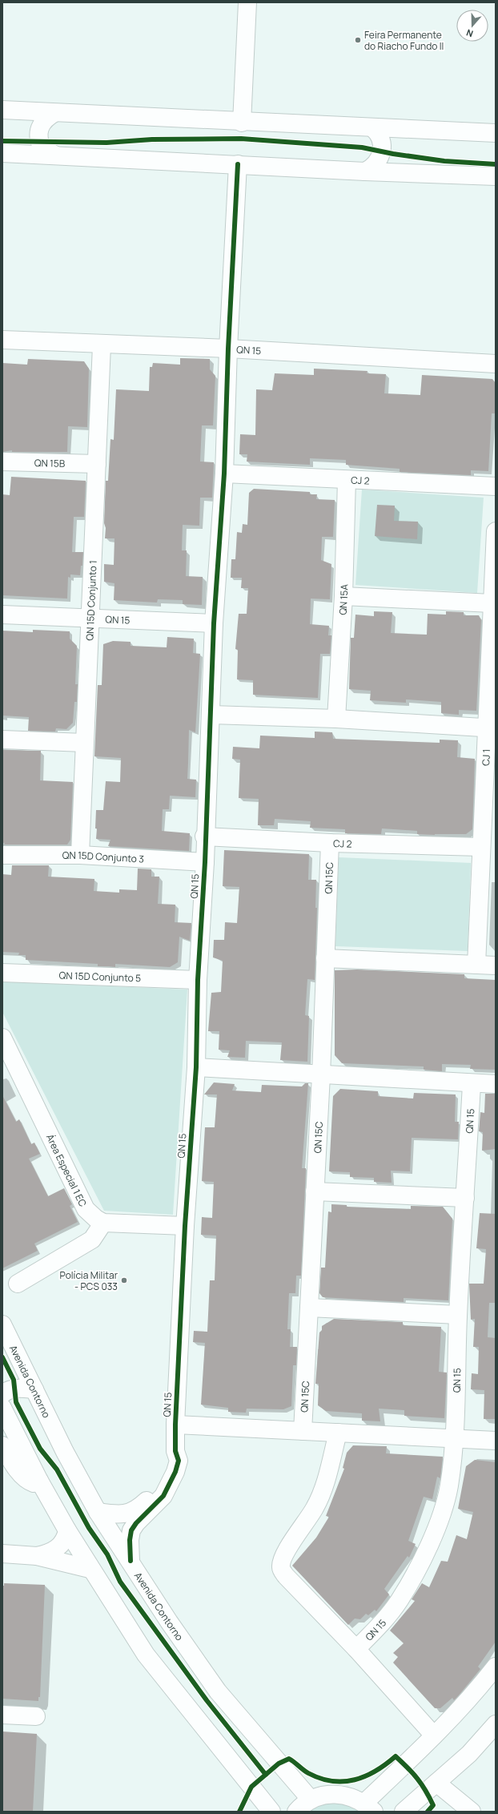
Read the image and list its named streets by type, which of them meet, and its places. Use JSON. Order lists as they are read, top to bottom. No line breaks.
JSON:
{"streets":{"street":["QN 15","QN 15B","CJ 2","QN 15A","QN 15D Conjunto 1","CJ 1","QN 15D Conjunto 3","QN 15C","QN 15D Conjunto 5","Área Especial 1 EC","Avenida Contorno"]},"crossings":[["QN 15","CJ 2"],["QN 15","QN 15D Conjunto 1"],["QN 15","QN 15D Conjunto 3"],["QN 15","QN 15D Conjunto 5"],["QN 15","Avenida Contorno"],["QN 15B","QN 15D Conjunto 1"],["CJ 2","QN 15A"],["CJ 2","CJ 1"],["CJ 2","QN 15C"],["QN 15D Conjunto 1","QN 15D Conjunto 3"]],"places":["Feira Permanente do Riacho Fundo II","Polícia Militar - PCS 033"],"north":"bottom"}
